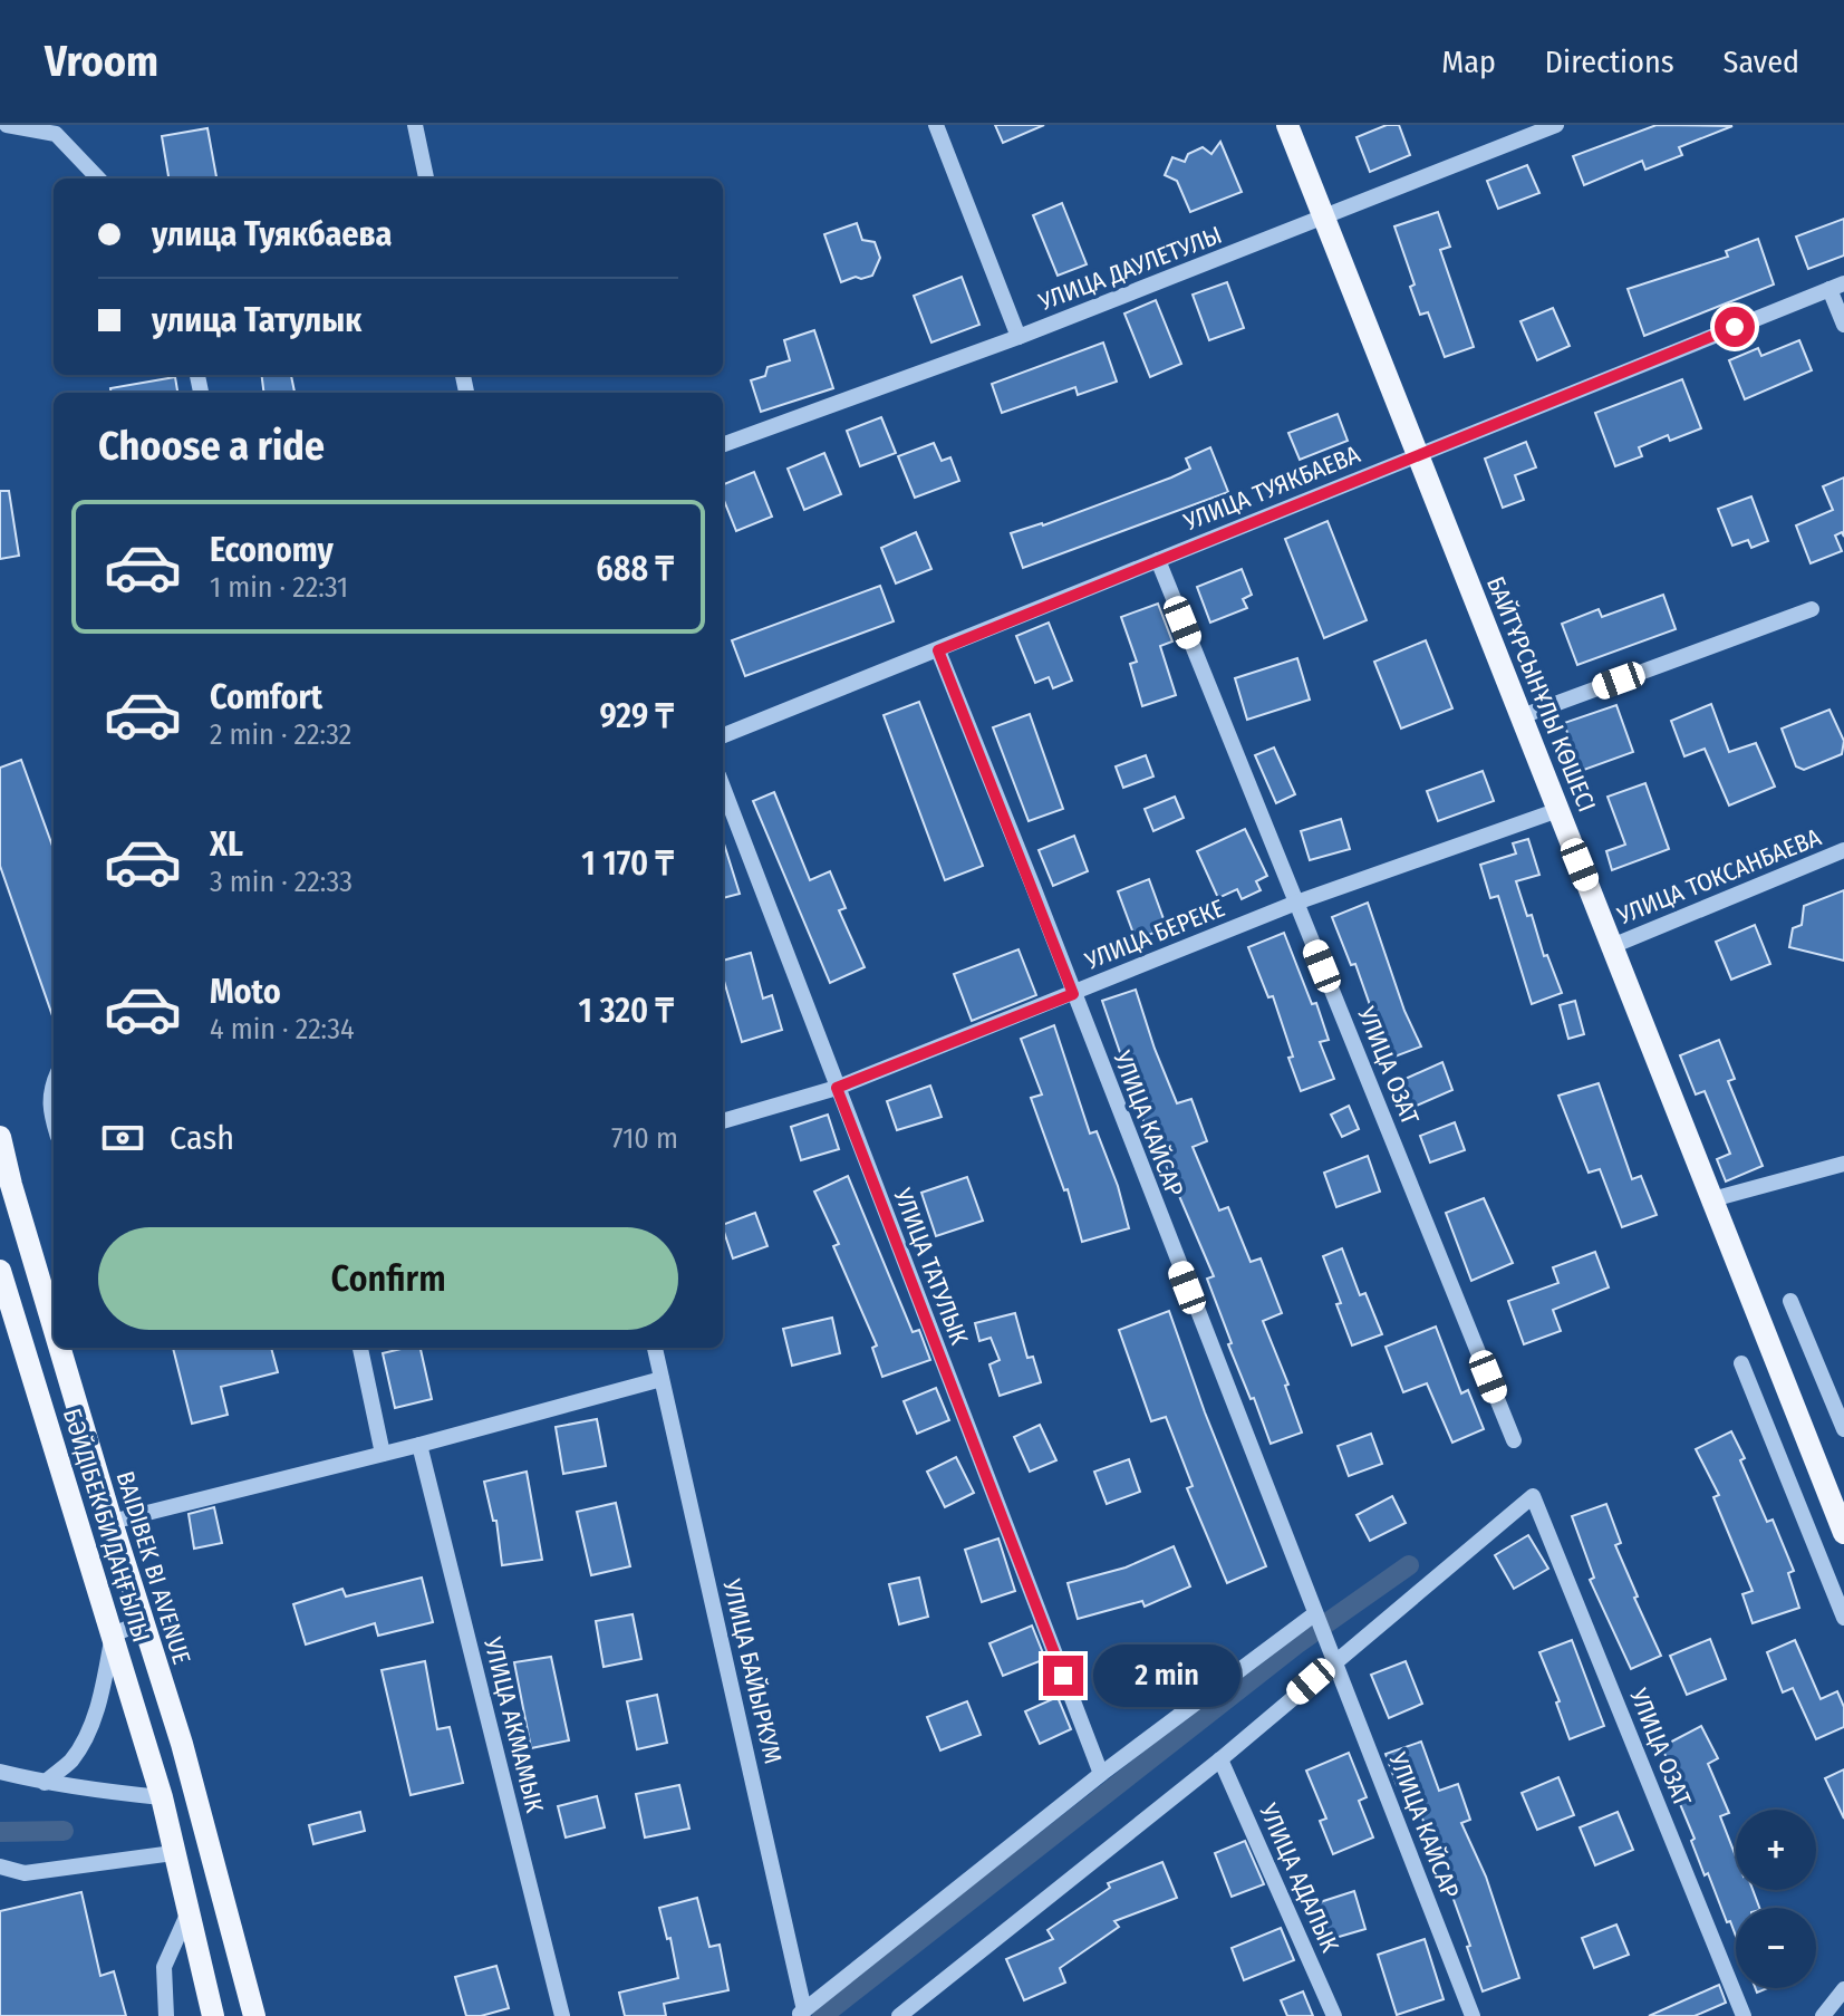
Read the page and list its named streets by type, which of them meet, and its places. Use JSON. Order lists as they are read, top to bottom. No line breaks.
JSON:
{"streets":{"main road":["БАЙТҰРСЫНҰЛЫ КӨШЕСІ","БӘЙДІБЕК БИ ДАҢҒЫЛЫ","BAIDIBEK BI AVENUE"],"street":["УЛИЦА ДАУЛЕТУЛЫ","УЛИЦА ТУЯКБАЕВА","УЛИЦА ТОКСАНБАЕВА","УЛИЦА БЕРЕКЕ","УЛИЦА ОЗАТ","УЛИЦА КАЙСАР","УЛИЦА ТАТУЛЫК","УЛИЦА БАЙЫРКУМ","УЛИЦА АКМАМЫК","УЛИЦА АДАЛЫК"]},"crossings":[["УЛИЦА ДАУЛЕТУЛЫ","БАЙТҰРСЫНҰЛЫ КӨШЕСІ"],["УЛИЦА ТУЯКБАЕВА","БАЙТҰРСЫНҰЛЫ КӨШЕСІ"],["УЛИЦА ТУЯКБАЕВА","УЛИЦА ОЗАТ"],["УЛИЦА ТУЯКБАЕВА","УЛИЦА КАЙСАР"],["БАЙТҰРСЫНҰЛЫ КӨШЕСІ","УЛИЦА ТОКСАНБАЕВА"],["БАЙТҰРСЫНҰЛЫ КӨШЕСІ","УЛИЦА БЕРЕКЕ"],["УЛИЦА БЕРЕКЕ","УЛИЦА ОЗАТ"],["УЛИЦА БЕРЕКЕ","УЛИЦА КАЙСАР"],["УЛИЦА БЕРЕКЕ","УЛИЦА ТАТУЛЫК"],["УЛИЦА ОЗАТ","УЛИЦА КАЙСАР"]],"page":{"header":"Vroom","nav":["Map","Directions","Saved"],"banner":["улица Туякбаева","улица Татулык"],"heading":"Choose a ride","list":[{"name":"Economy","note":"1 min · 22:31","value":"688 ₸"},{"name":"Comfort","note":"2 min · 22:32","value":"929 ₸"},{"name":"XL","note":"3 min · 22:33","value":"1 170 ₸"},{"name":"Moto","note":"4 min · 22:34","value":"1 320 ₸"}],"pay":["Cash","710 m"],"buttons":"Confirm","bubble":"2 min","map_buttons":["+","−"]}}
